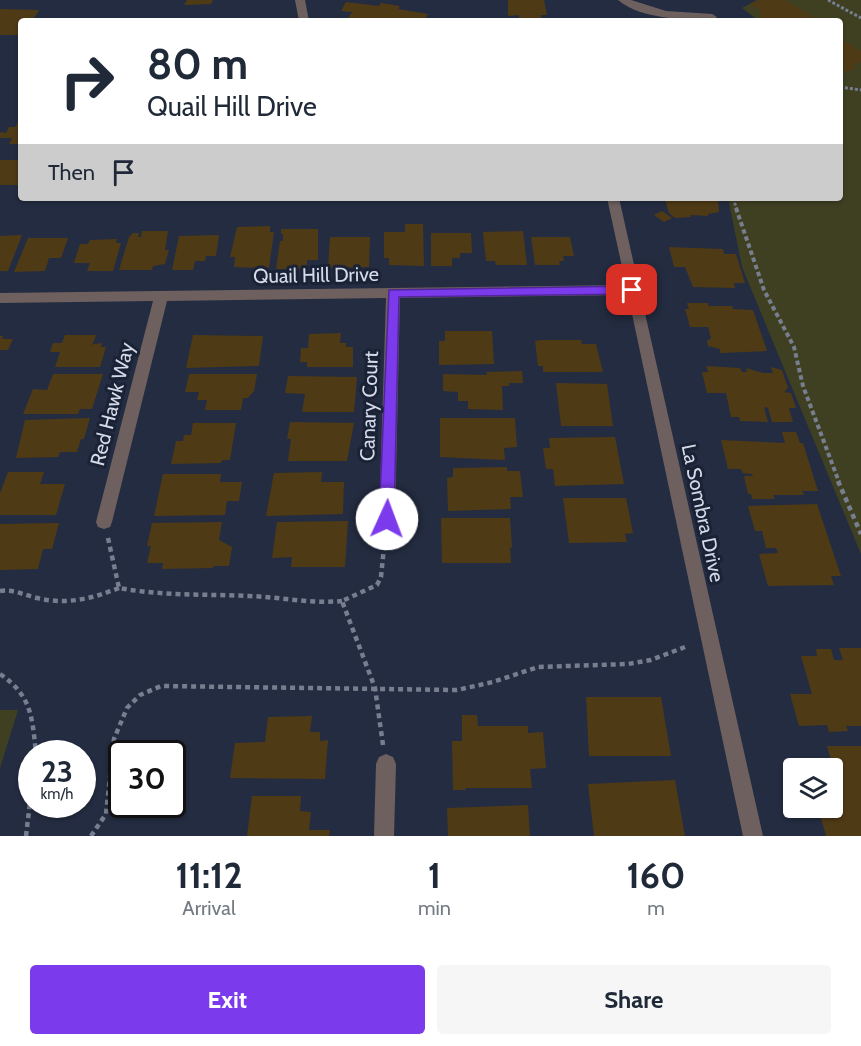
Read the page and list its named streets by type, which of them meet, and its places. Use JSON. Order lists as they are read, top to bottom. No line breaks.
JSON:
{"streets":{"street":["Quail Hill Drive","Red Hawk Way","Canary Court","La Sombra Drive"]},"crossings":[["Quail Hill Drive","Red Hawk Way"],["Quail Hill Drive","Canary Court"],["Quail Hill Drive","La Sombra Drive"]],"page":{"turn":["80 m","Quail Hill Drive"],"then":"Then","speed":"23 km/h","limit":"30","eta":["11:12","Arrival","1","min","160","m"],"buttons":["Exit","Share"]}}
